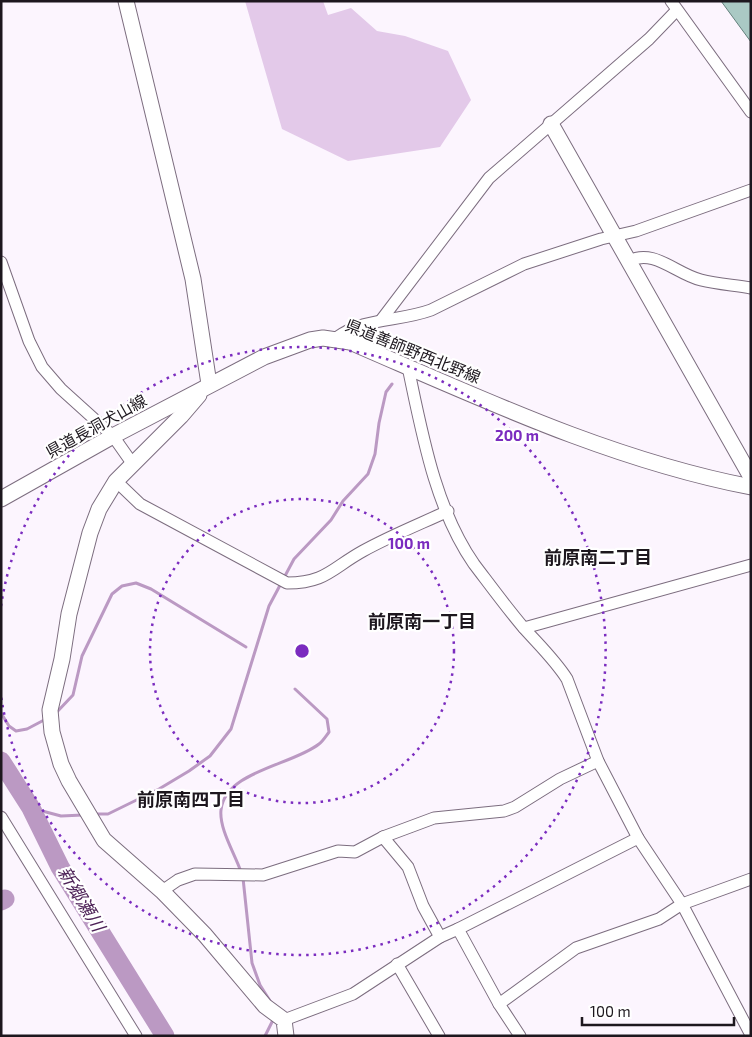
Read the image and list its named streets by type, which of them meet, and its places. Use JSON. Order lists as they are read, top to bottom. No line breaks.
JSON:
{"streets":{"main road":["県道善師野西北野線","県道長洞犬山線"]},"crossings":[["県道善師野西北野線","県道長洞犬山線"]],"districts":["前原南二丁目","前原南一丁目","前原南四丁目"],"water":["新郷瀬川"],"scale_bar":"100 m","rings":["200 m","100 m"]}
